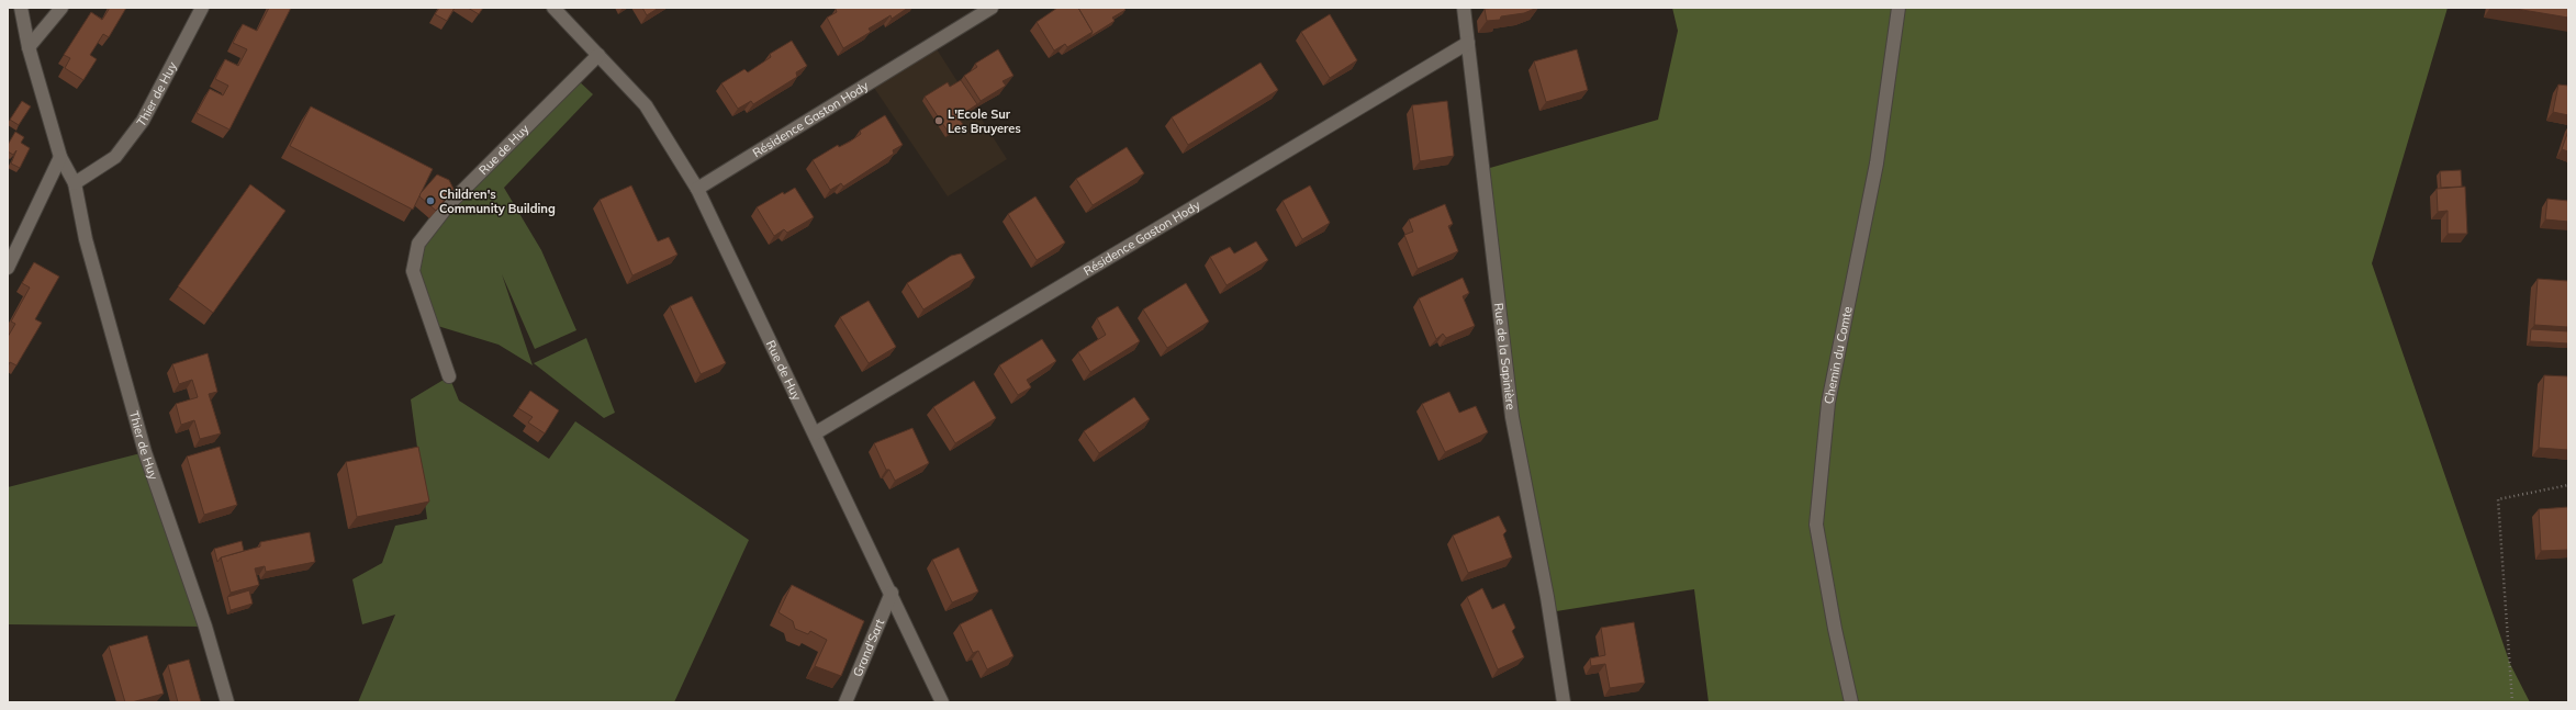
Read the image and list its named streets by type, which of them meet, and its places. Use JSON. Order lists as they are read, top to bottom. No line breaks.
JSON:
{"streets":{"street":["Thier de Huy","Résidence Gaston Hody","Rue de Huy","Chemin du Comte","Rue de la Sapinière","Grand'Sart"]},"crossings":[["Résidence Gaston Hody","Rue de Huy"],["Résidence Gaston Hody","Rue de la Sapinière"],["Rue de Huy","Grand'Sart"]],"places":["L'Ecole Sur Les Bruyeres","Children's Community Building"]}
